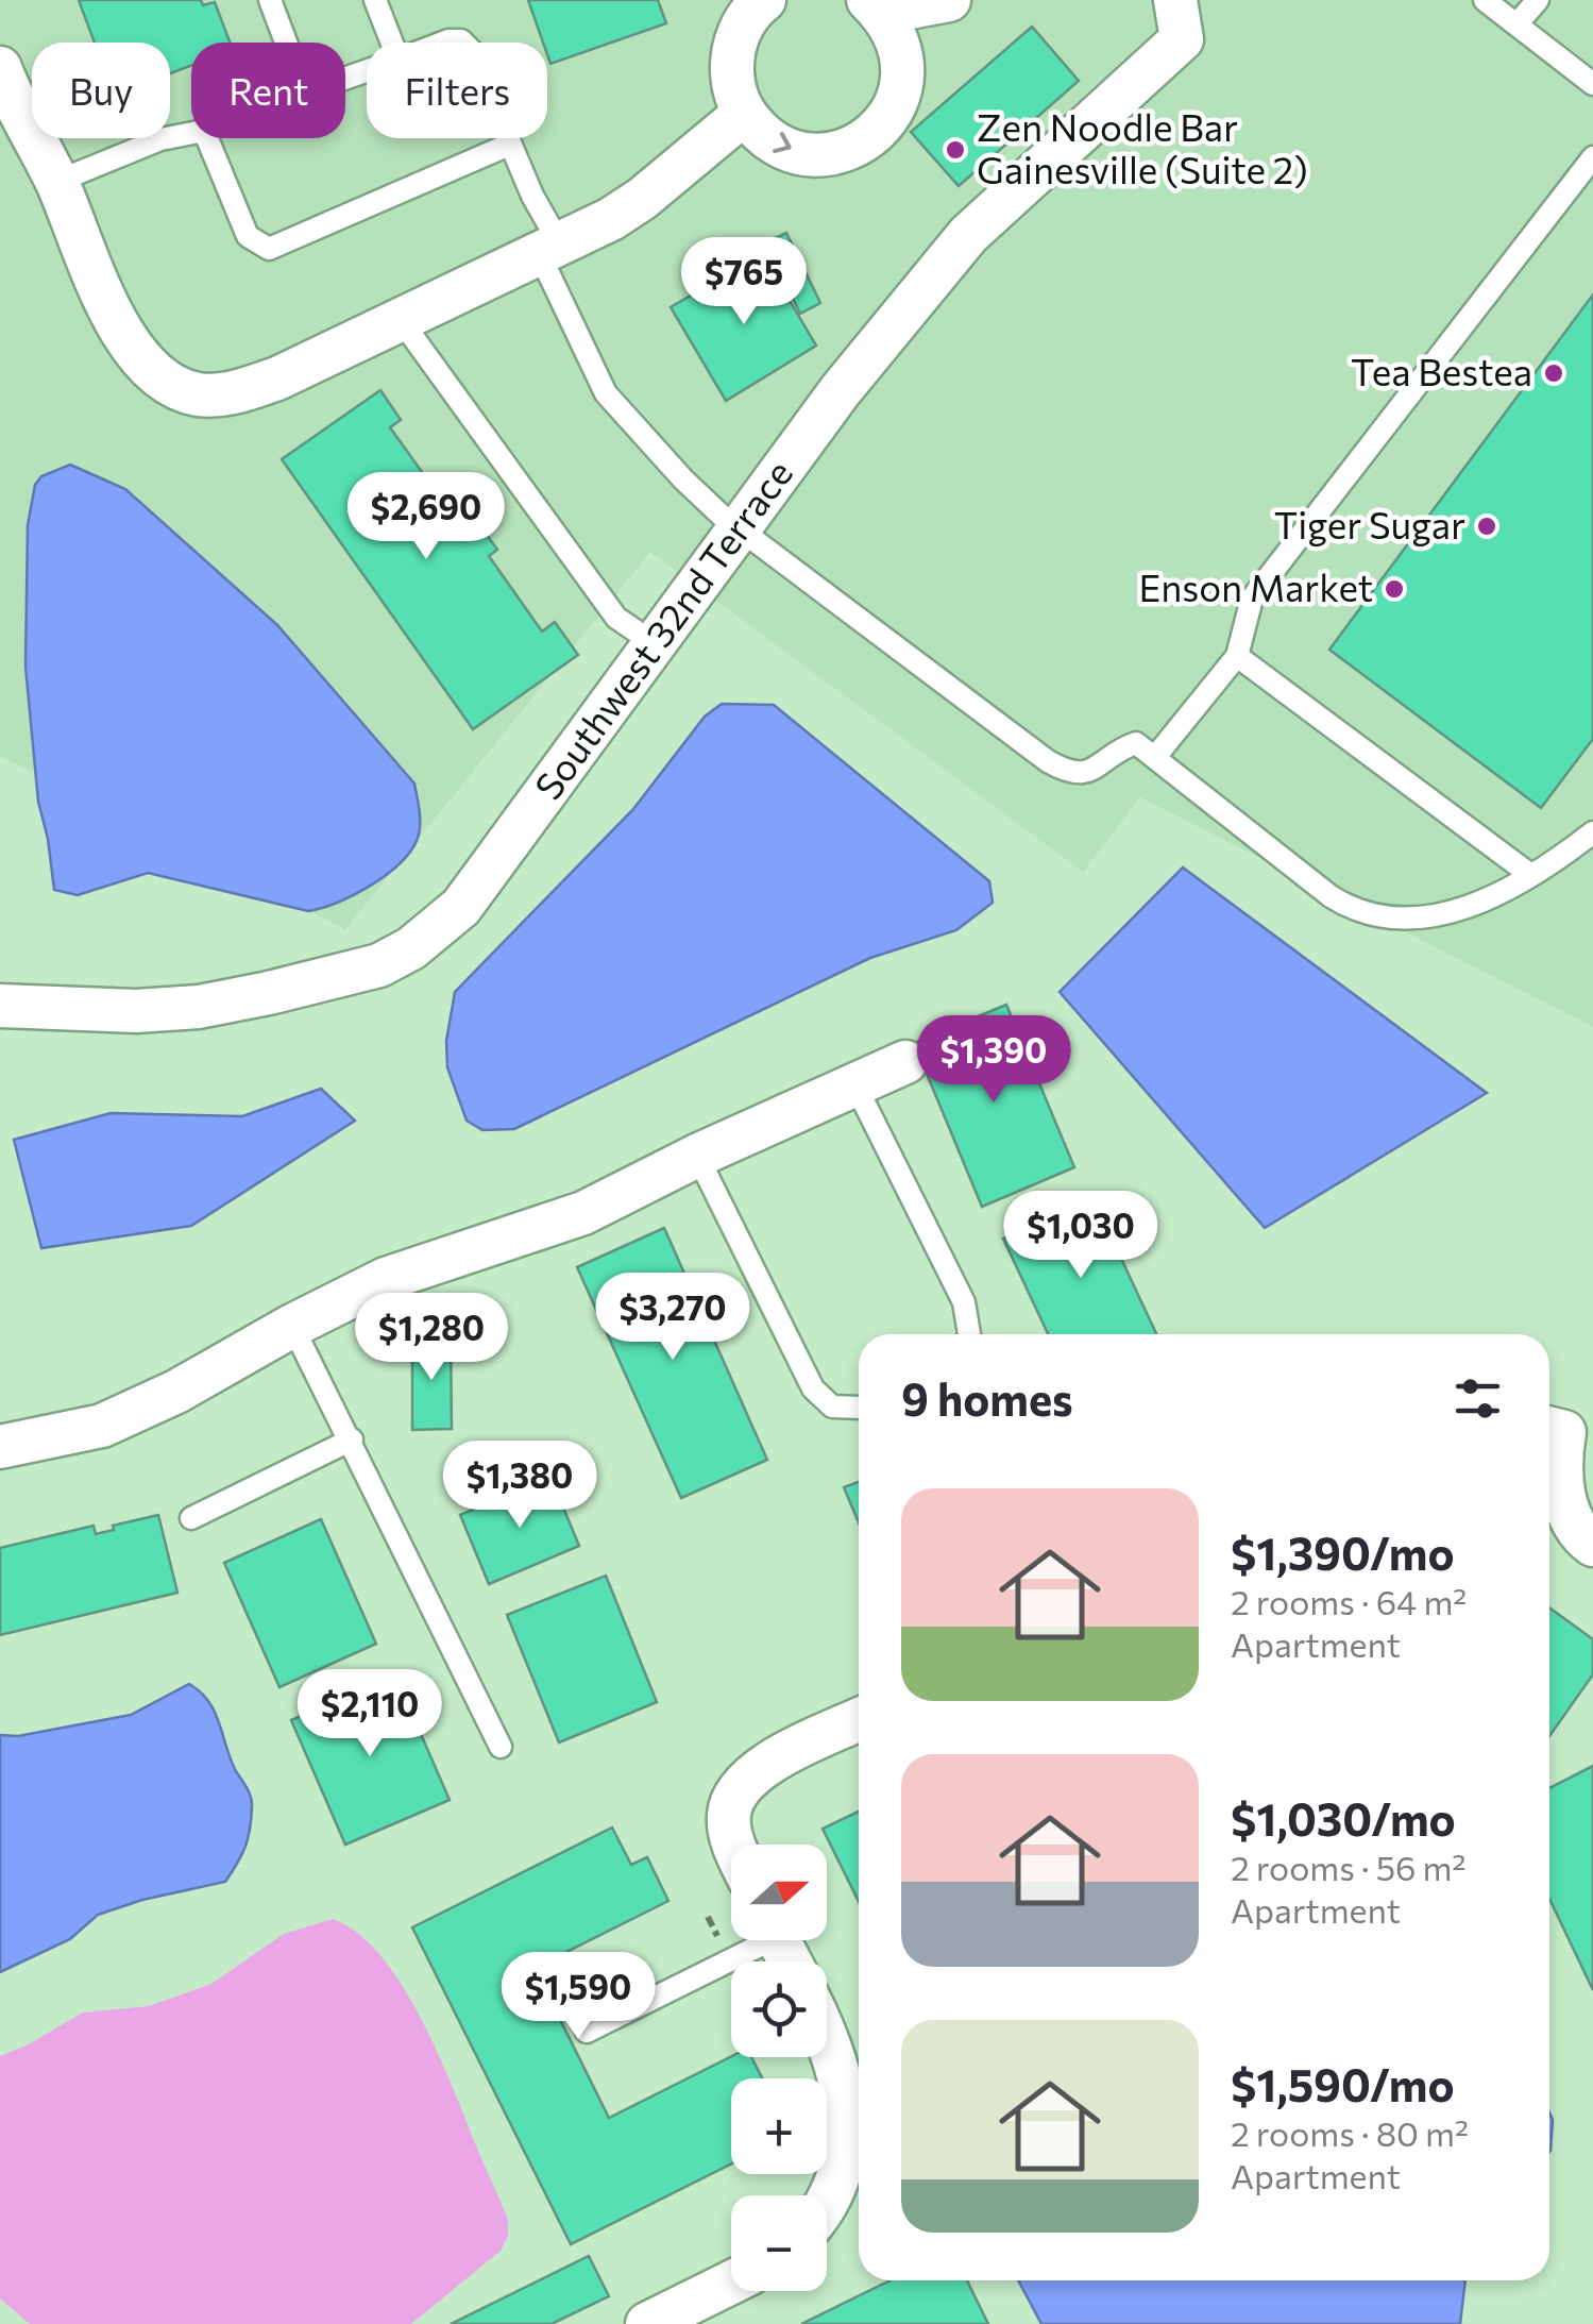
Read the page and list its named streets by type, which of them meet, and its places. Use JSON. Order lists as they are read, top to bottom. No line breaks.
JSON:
{"streets":{"street":["Southwest 32nd Terrace"]},"places":["Zen Noodle Bar Gainesville (Suite 2)","Tea Bestea","Tiger Sugar","Enson Market"],"north":"right","page":{"chip":["Buy","Rent","Filters"],"price":["$765","$2,690","$1,390","$1,030","$3,270","$1,280","$1,380","$2,110","$1,590"],"heading":"9 homes","list":[{"name":"$1,390/mo","note":"2 rooms · 64 m² · Apartment"},{"name":"$1,030/mo","note":"2 rooms · 56 m² · Apartment"},{"name":"$1,590/mo","note":"2 rooms · 80 m² · Apartment"}],"map_buttons":["+","−"]}}
